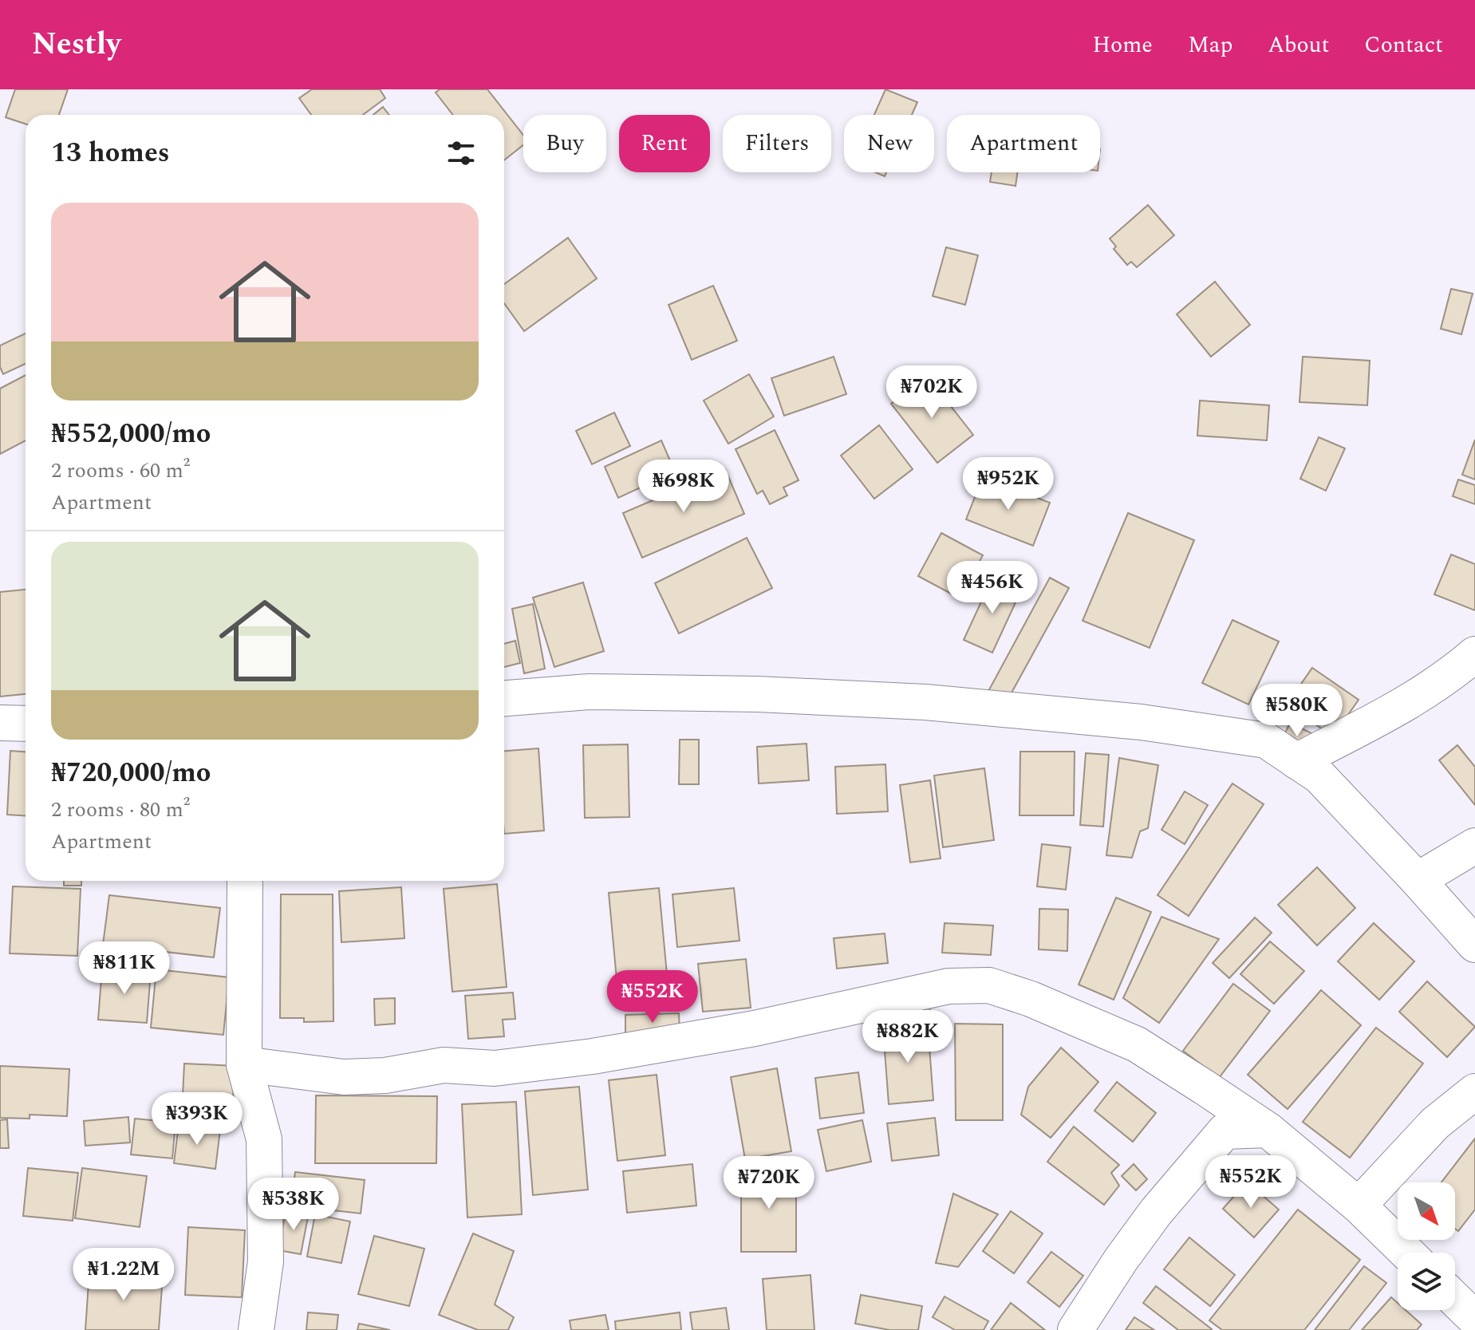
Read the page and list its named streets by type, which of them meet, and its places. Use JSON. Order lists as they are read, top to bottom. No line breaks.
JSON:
{"north":"bottom right","page":{"header":"Nestly","nav":["Home","Map","About","Contact"],"chip":["Buy","Rent","Filters","New","Apartment"],"heading":"13 homes","list":[{"name":"₦552,000/mo","note":"2 rooms · 60 m² · Apartment"},{"name":"₦720,000/mo","note":"2 rooms · 80 m² · Apartment"}],"price":["₦702K","₦952K","₦698K","₦456K","₦580K","₦811K","₦552K","₦882K","₦393K","₦552K","₦720K","₦538K","₦1.22M"]}}
